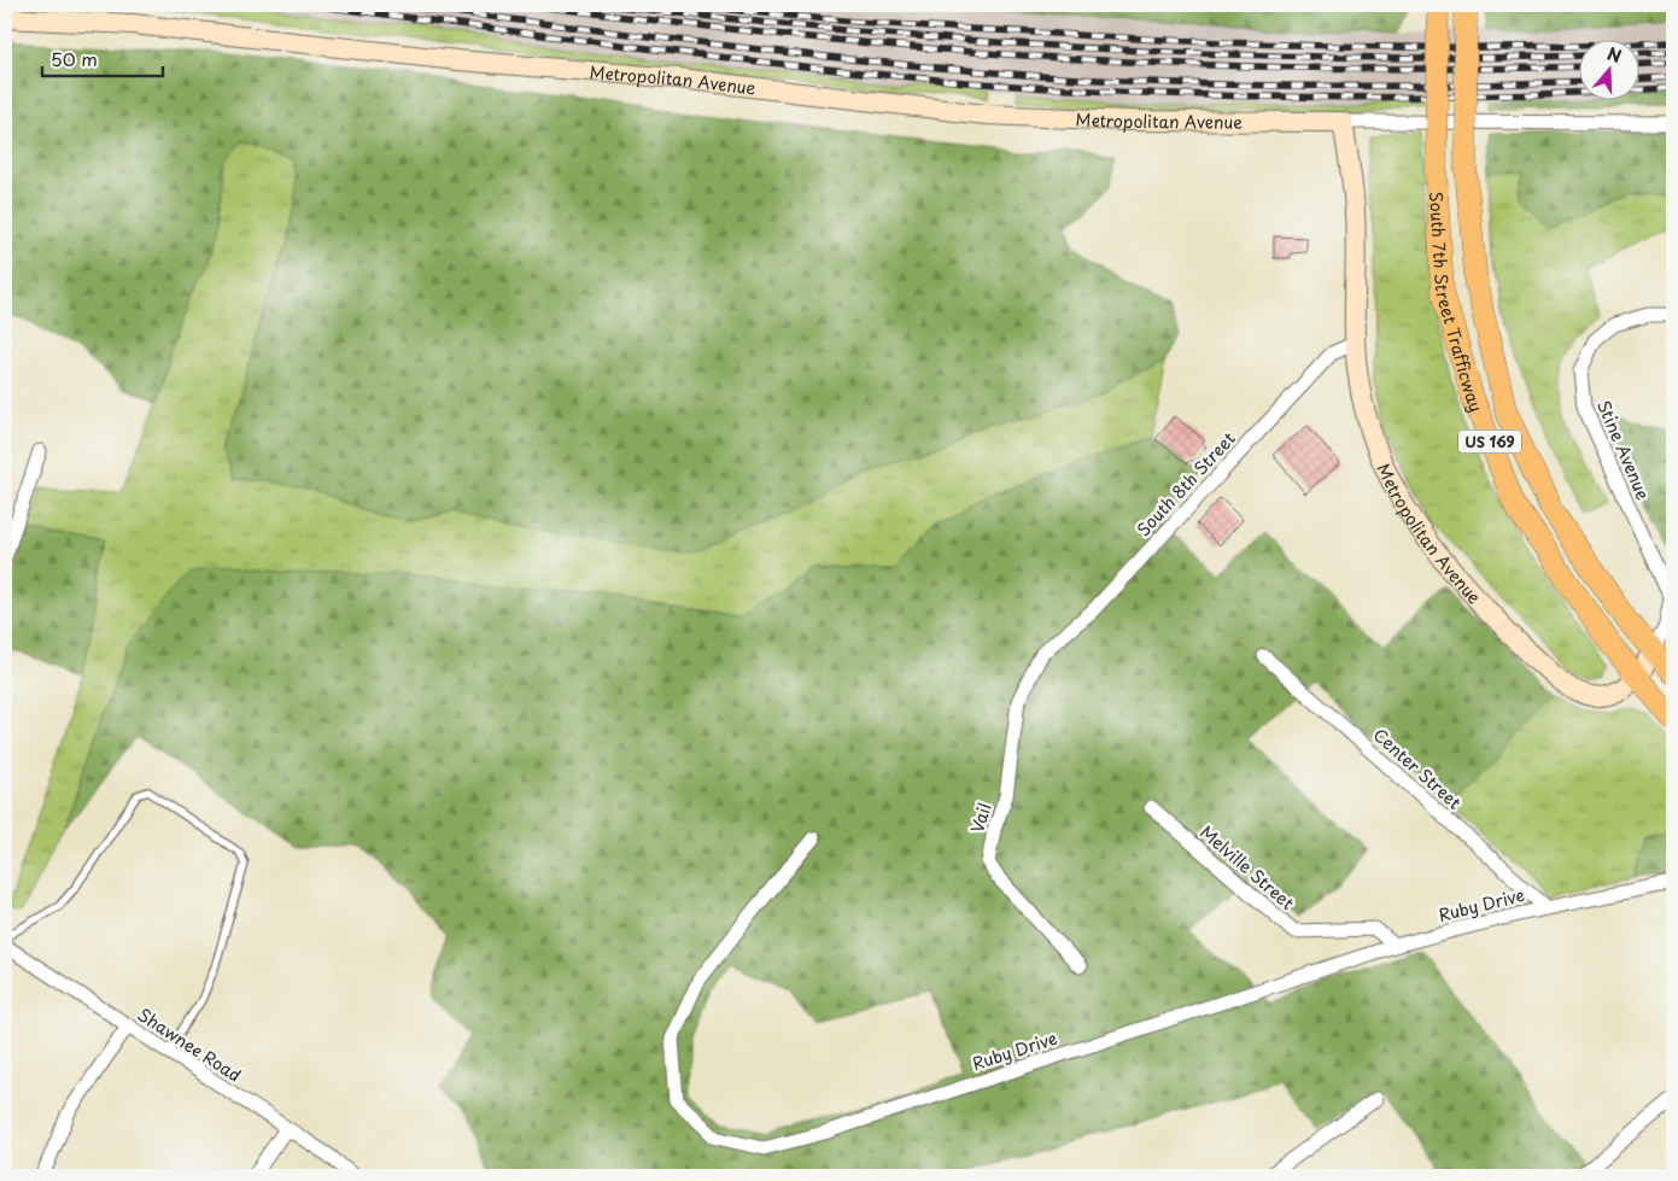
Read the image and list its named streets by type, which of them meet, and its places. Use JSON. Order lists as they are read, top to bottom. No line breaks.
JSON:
{"streets":{"main road":["Metropolitan Avenue","South 7th Street Trafficway","US 169"],"street":["Stine Avenue","South 8th Street","Center Street","Vail","Melville Street","Ruby Drive","Shawnee Road"]},"crossings":[["Metropolitan Avenue","South 7th Street Trafficway"],["Metropolitan Avenue","South 8th Street"],["South 7th Street Trafficway","Stine Avenue"],["South 8th Street","Vail"],["Center Street","Ruby Drive"],["Melville Street","Ruby Drive"]],"scale_bar":"50 m","north":"top"}
